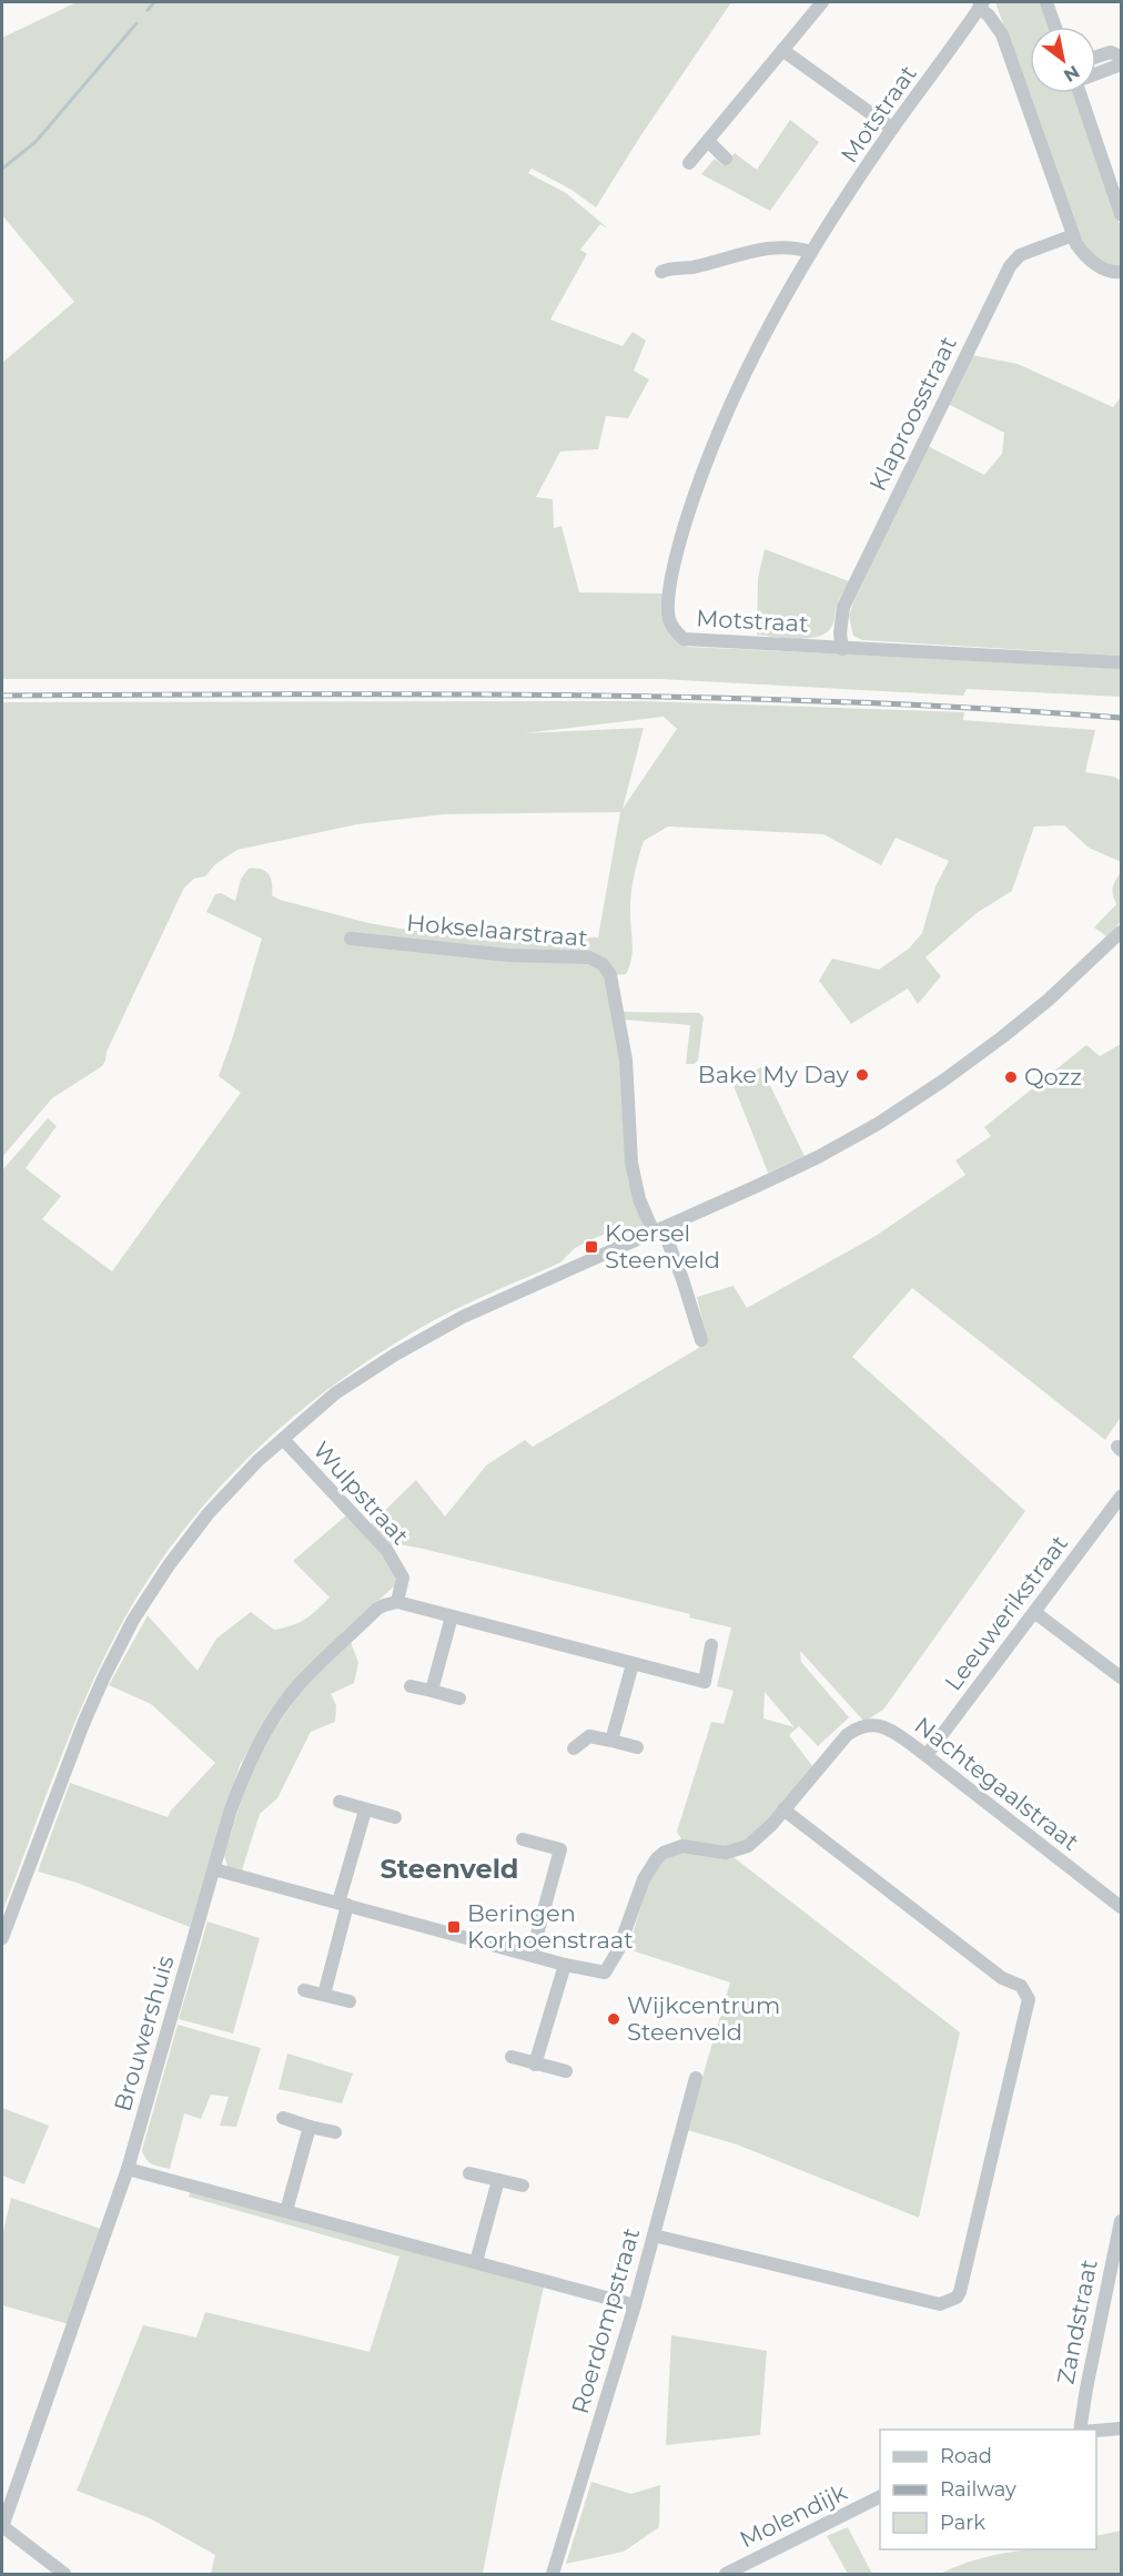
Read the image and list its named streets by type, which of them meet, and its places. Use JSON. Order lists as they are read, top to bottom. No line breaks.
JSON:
{"streets":{"street":["Motstraat","Klaproosstraat","Hokselaarstraat","Wulpstraat","Leeuwerikstraat","Nachtegaalstraat","Brouwershuis","Roerdompstraat","Zandstraat","Molendijk"]},"crossings":[["Motstraat","Klaproosstraat"],["Wulpstraat","Brouwershuis"],["Leeuwerikstraat","Nachtegaalstraat"]],"districts":["Steenveld"],"places":{"other":["Bake My Day","Qozz","Wijkcentrum Steenveld"],"transit":["Koersel Steenveld","Beringen Korhoenstraat"]},"legend":["Road","Railway","Park"],"north":"bottom right"}
